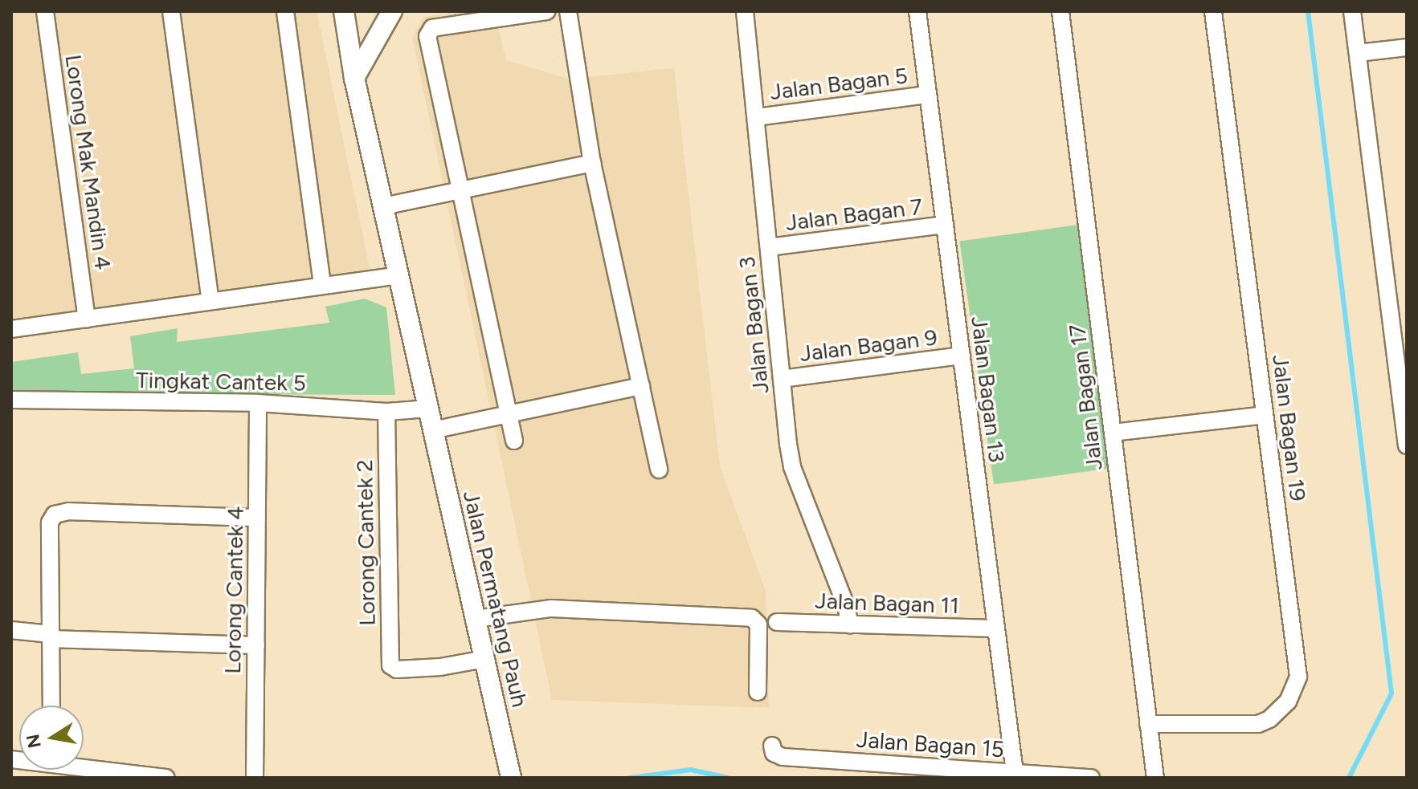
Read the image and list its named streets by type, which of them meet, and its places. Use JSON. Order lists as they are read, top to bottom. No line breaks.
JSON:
{"streets":{"main road":["Jalan Permatang Pauh"],"street":["Jalan Bagan 5","Lorong Mak Mandin 4","Jalan Bagan 7","Jalan Bagan 3","Jalan Bagan 9","Tingkat Cantek 5","Jalan Bagan 13","Jalan Bagan 17","Jalan Bagan 19","Lorong Cantek 2","Lorong Cantek 4","Jalan Bagan 11","Jalan Bagan 15"]},"crossings":[["Jalan Bagan 5","Jalan Bagan 3"],["Jalan Bagan 5","Jalan Bagan 13"],["Jalan Bagan 7","Jalan Bagan 3"],["Jalan Bagan 7","Jalan Bagan 13"],["Jalan Bagan 3","Jalan Bagan 9"],["Jalan Bagan 3","Jalan Bagan 11"],["Jalan Bagan 9","Jalan Bagan 13"],["Tingkat Cantek 5","Lorong Cantek 2"],["Tingkat Cantek 5","Lorong Cantek 4"],["Tingkat Cantek 5","Jalan Permatang Pauh"],["Jalan Bagan 13","Jalan Bagan 11"],["Jalan Bagan 13","Jalan Bagan 15"],["Jalan Bagan 17","Jalan Bagan 19"],["Lorong Cantek 2","Jalan Permatang Pauh"]],"north":"left"}
